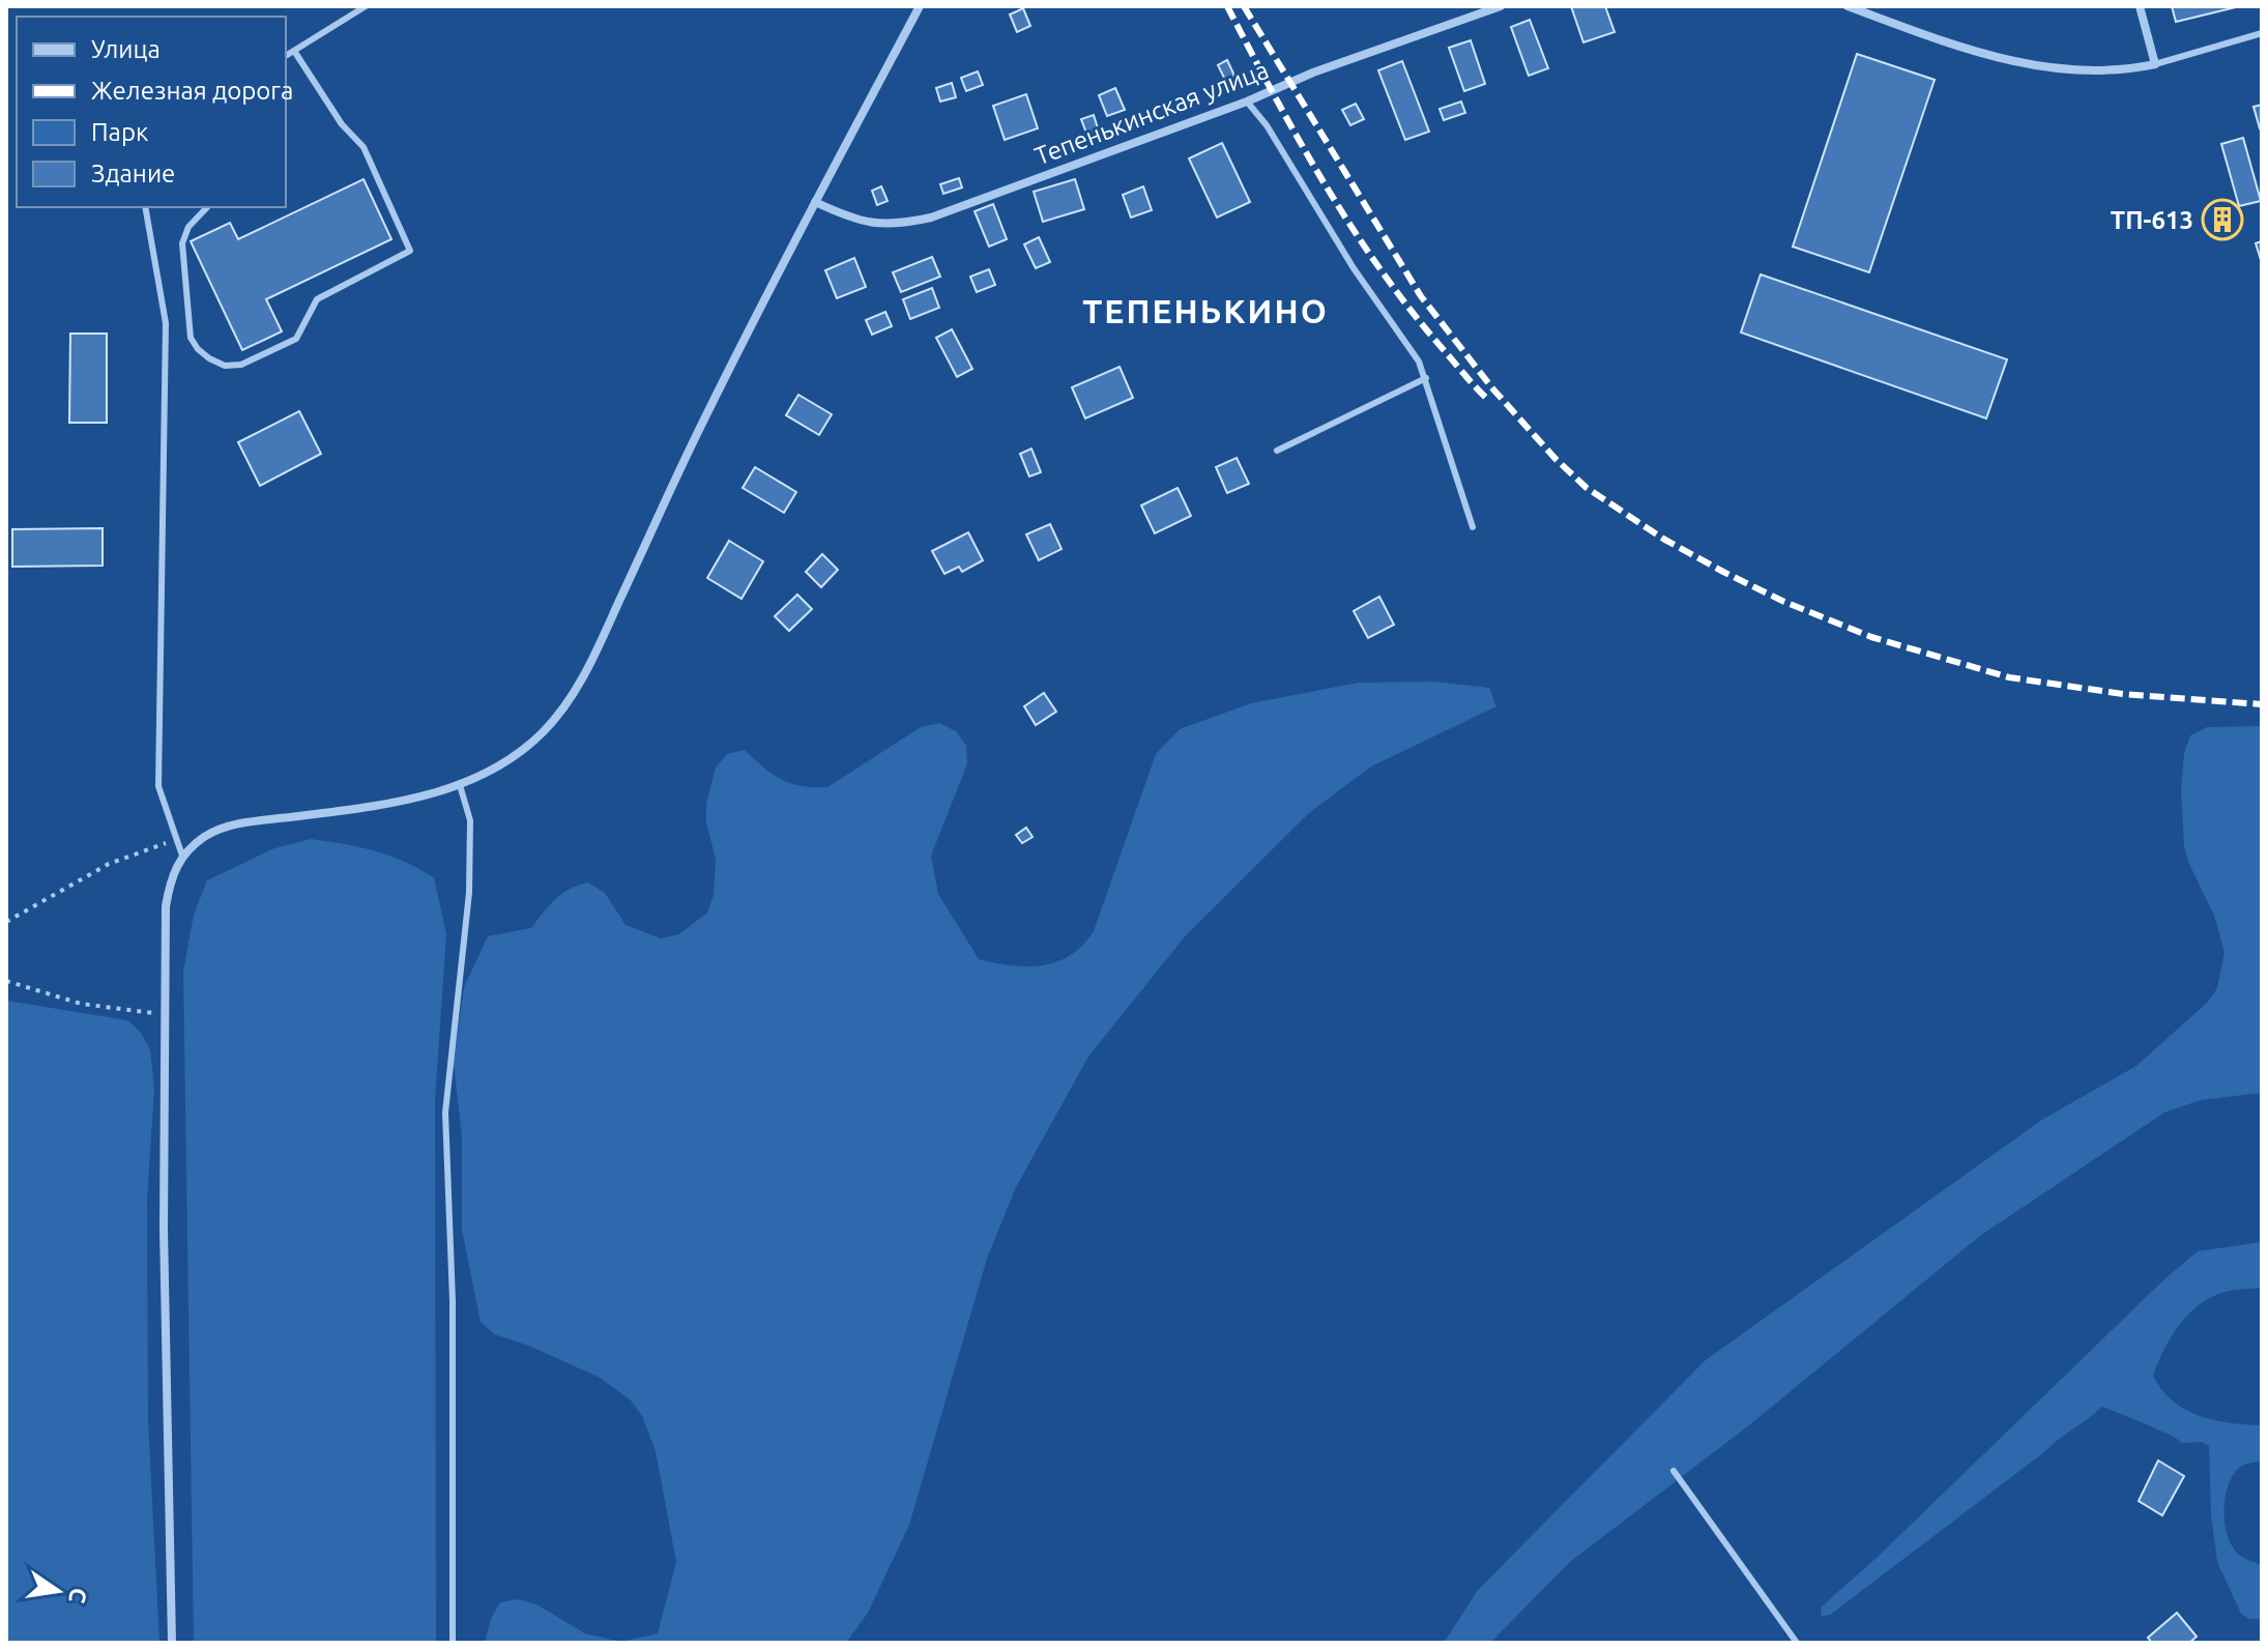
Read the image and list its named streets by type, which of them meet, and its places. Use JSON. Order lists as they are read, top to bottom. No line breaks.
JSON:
{"streets":{"street":["Тепенькинская улица"]},"districts":["ТЕПЕНЬКИНО"],"places":{"building":["ТП-613"]},"legend":["Улица","Железная дорога","Парк","Здание"],"north":"right"}
